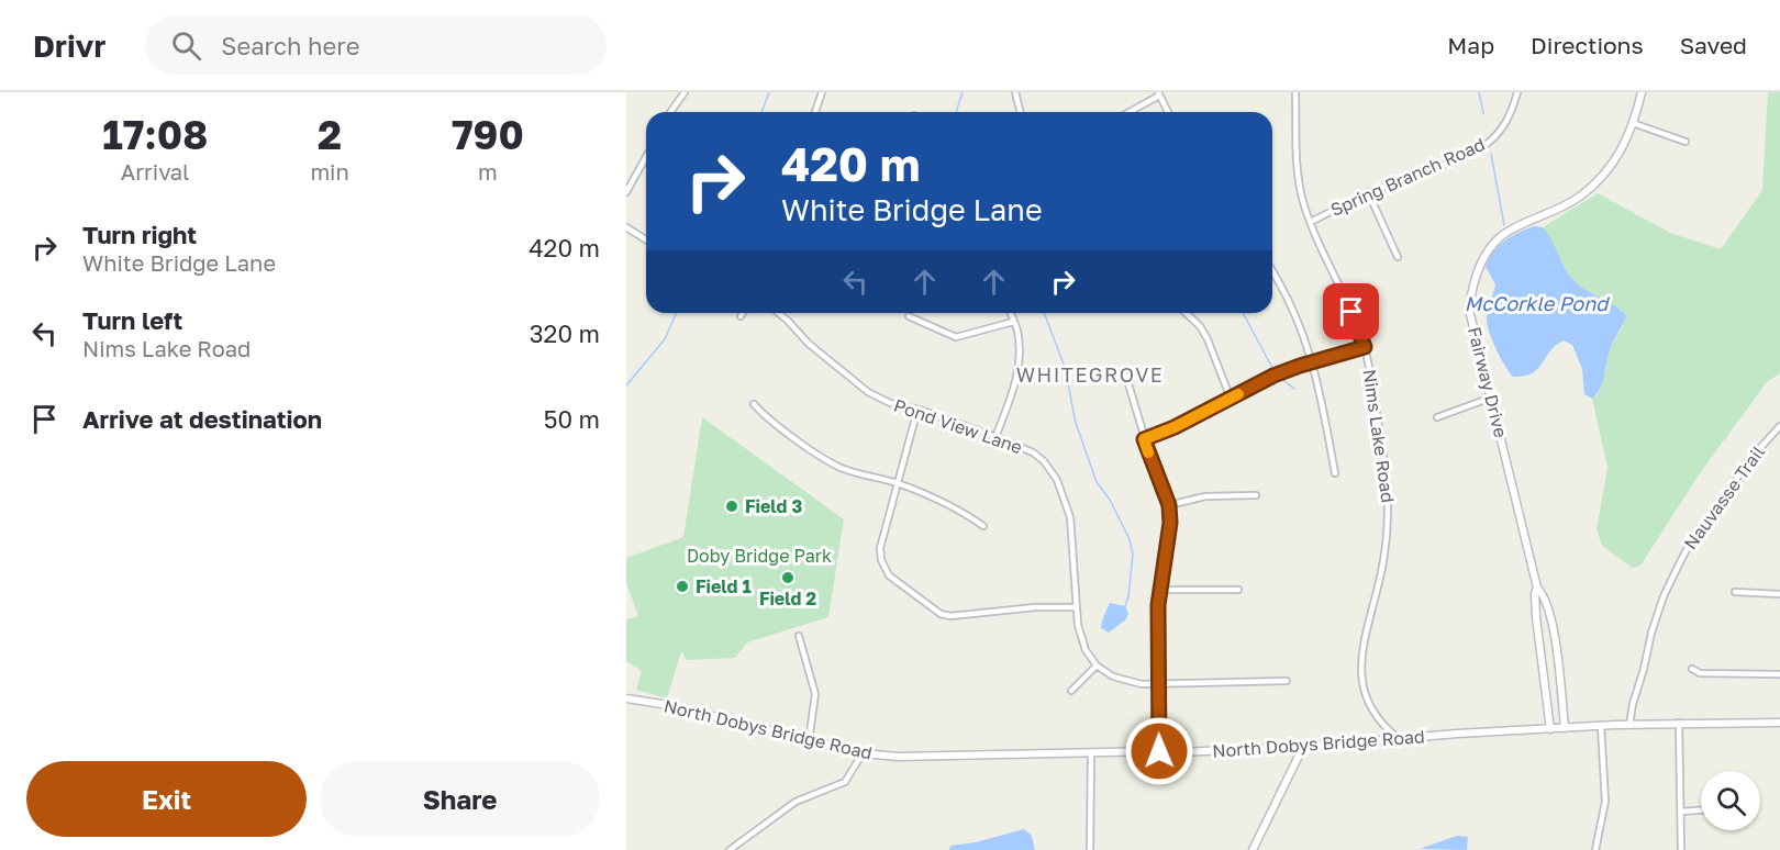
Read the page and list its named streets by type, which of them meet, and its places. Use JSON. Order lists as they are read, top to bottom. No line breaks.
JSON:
{"streets":{"street":["Spring Branch Road","Fairway Drive","Pond View Lane","Nims Lake Road","Nauvasse Trail","North Dobys Bridge Road"]},"crossings":[["Spring Branch Road","Nims Lake Road"],["Fairway Drive","North Dobys Bridge Road"],["Nims Lake Road","North Dobys Bridge Road"],["Nauvasse Trail","North Dobys Bridge Road"]],"districts":["WHITEGROVE"],"water":["McCorkle Pond"],"parks":["Doby Bridge Park"],"places":["Field 3","Field 2","Field 1"],"page":{"header":"Drivr","search":"Search here","nav":["Map","Directions","Saved"],"eta":["17:08","Arrival","2","min","790","m"],"turn":["420 m","White Bridge Lane"],"list":[{"name":"Turn right","note":"White Bridge Lane","value":"420 m"},{"name":"Turn left","note":"Nims Lake Road","value":"320 m"},{"name":"Arrive at destination","value":"50 m"}],"buttons":["Exit","Share"]}}
